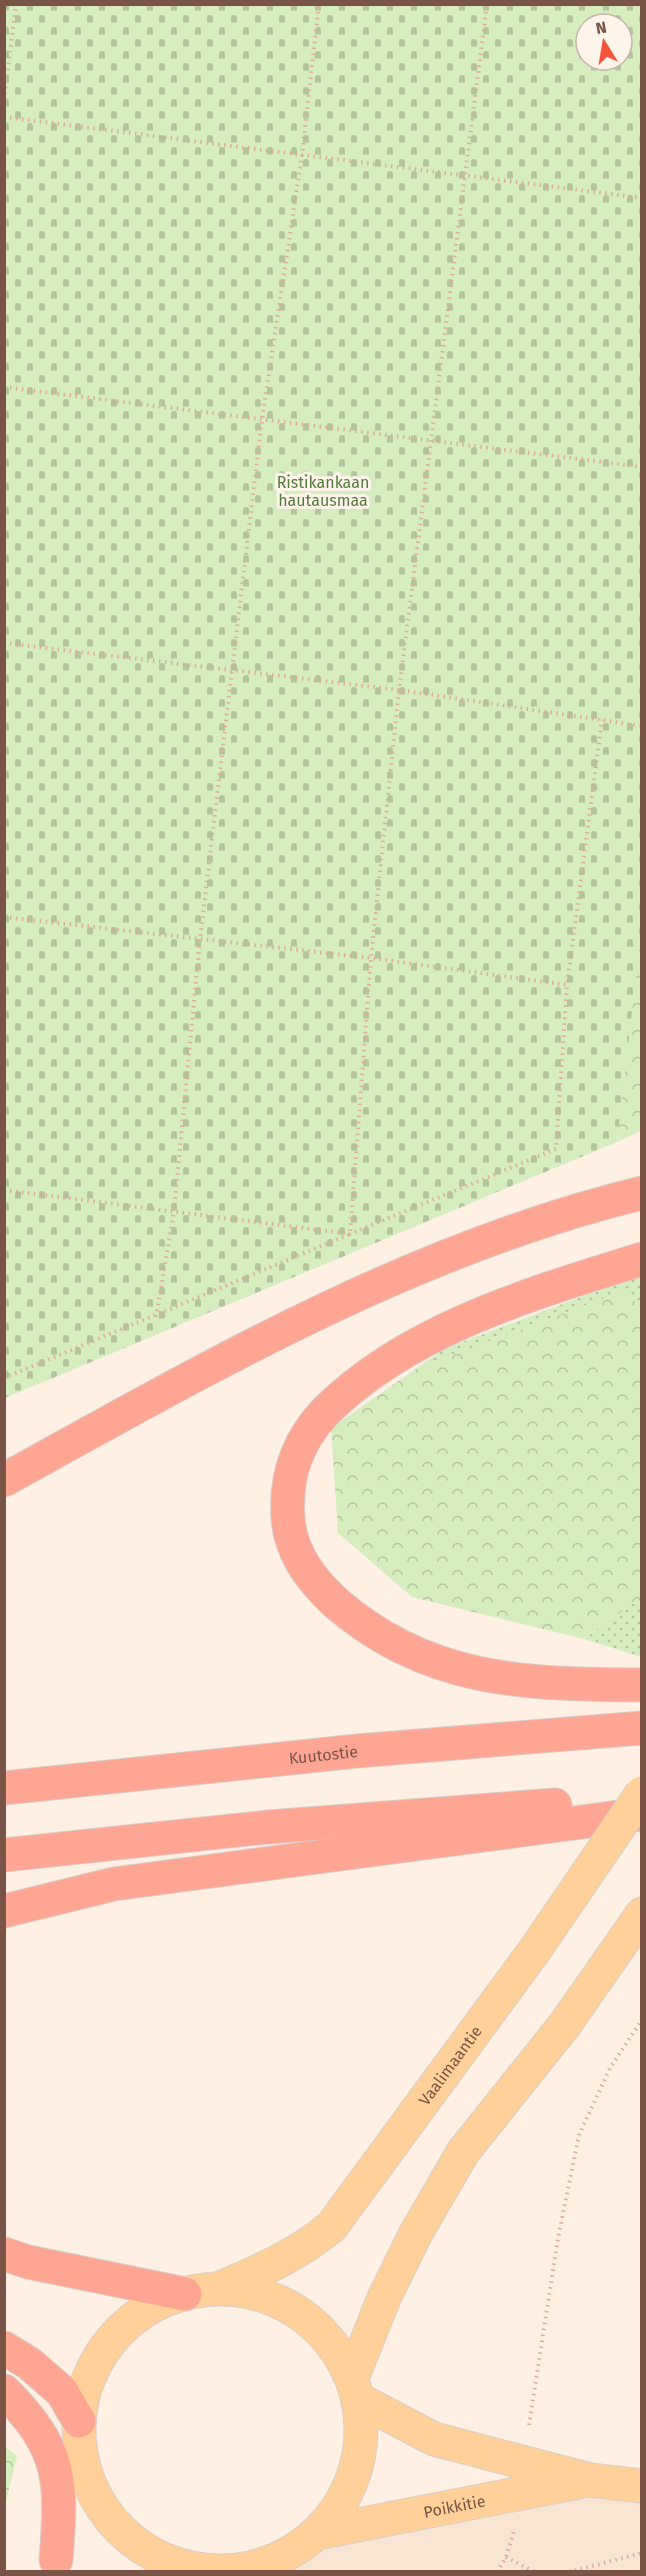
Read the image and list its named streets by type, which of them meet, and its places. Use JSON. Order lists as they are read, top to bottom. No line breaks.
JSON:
{"streets":{"highway":["Kuutostie"],"main road":["Vaalimaantie","Poikkitie"]},"parks":["Ristikankaan hautausmaa"],"north":"top"}
